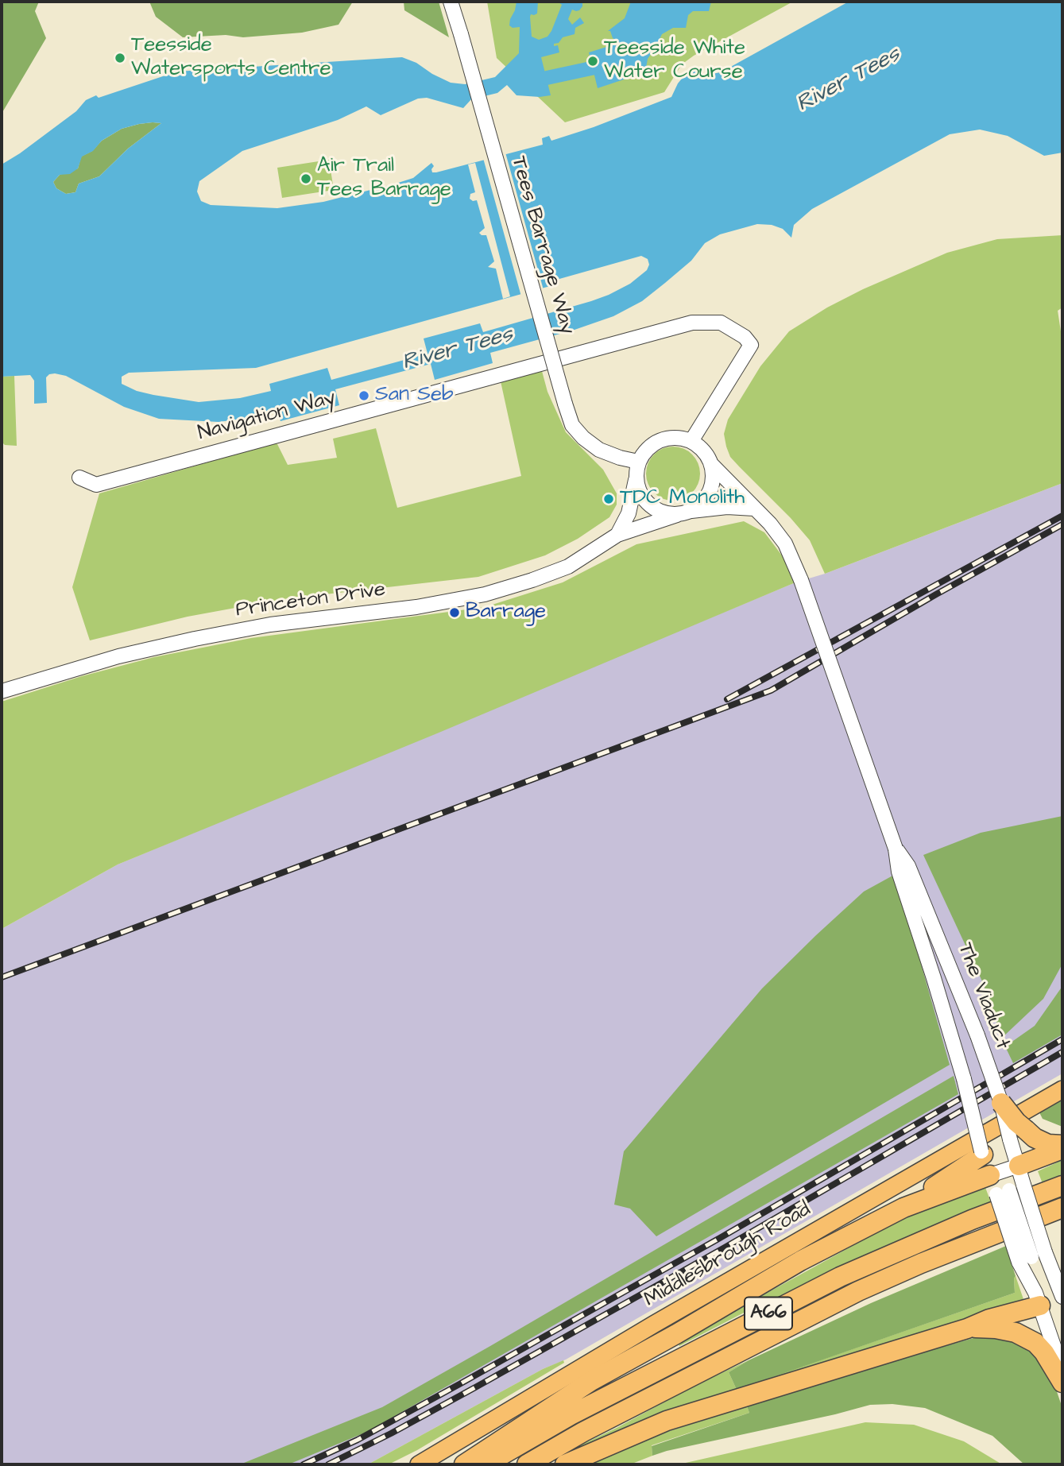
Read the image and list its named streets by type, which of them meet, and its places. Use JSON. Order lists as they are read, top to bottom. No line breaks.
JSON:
{"streets":{"highway":["A66"],"main road":["Middlesbrough Road"],"street":["Tees Barrage Way","Navigation Way","Princeton Drive","The Viaduct"]},"crossings":[["Tees Barrage Way","Navigation Way"],["Tees Barrage Way","Princeton Drive"],["Tees Barrage Way","The Viaduct"],["Navigation Way","Princeton Drive"],["Navigation Way","The Viaduct"],["Princeton Drive","The Viaduct"]],"water":["River Tees"],"places":["Teesside Watersports Centre","Teesside White Water Course","Air Trail Tees Barrage","San Seb","TDC Monolith","Barrage"]}
